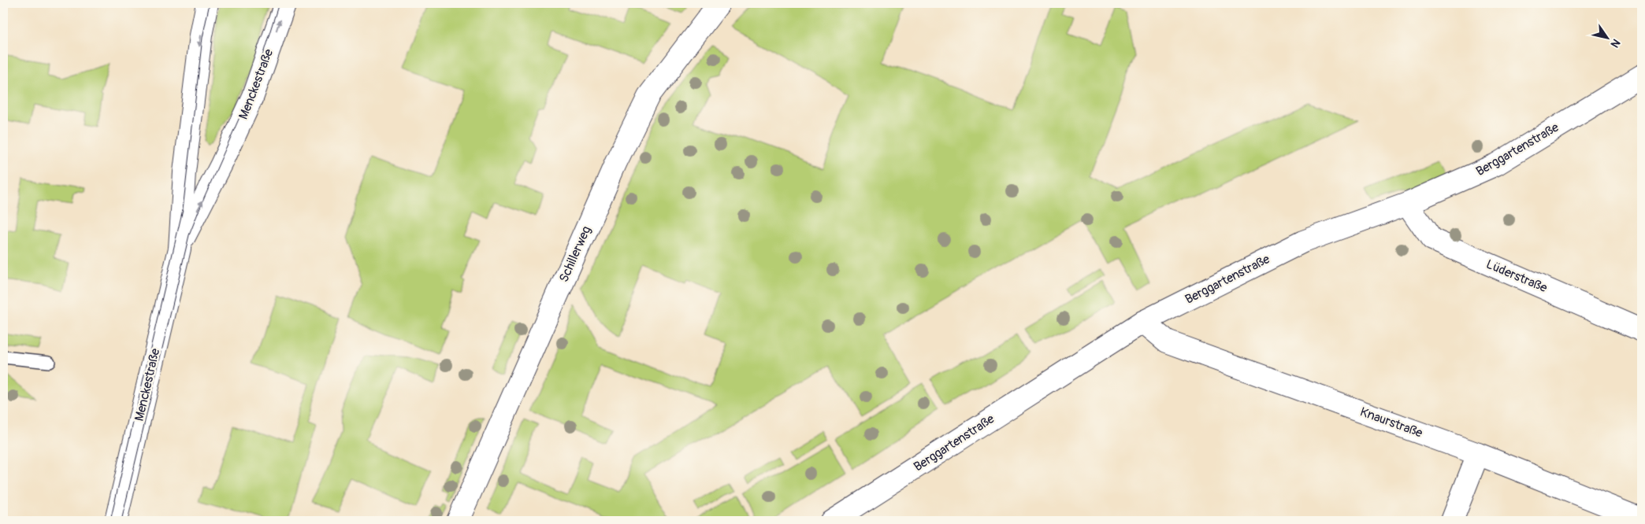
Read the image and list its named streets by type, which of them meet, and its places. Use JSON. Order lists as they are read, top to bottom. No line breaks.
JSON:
{"streets":{"street":["Menckestraße","Berggartenstraße","Schillerweg","Lüderstraße","Knaurstraße"]},"crossings":[["Berggartenstraße","Lüderstraße"],["Berggartenstraße","Knaurstraße"]],"north":"bottom right"}
